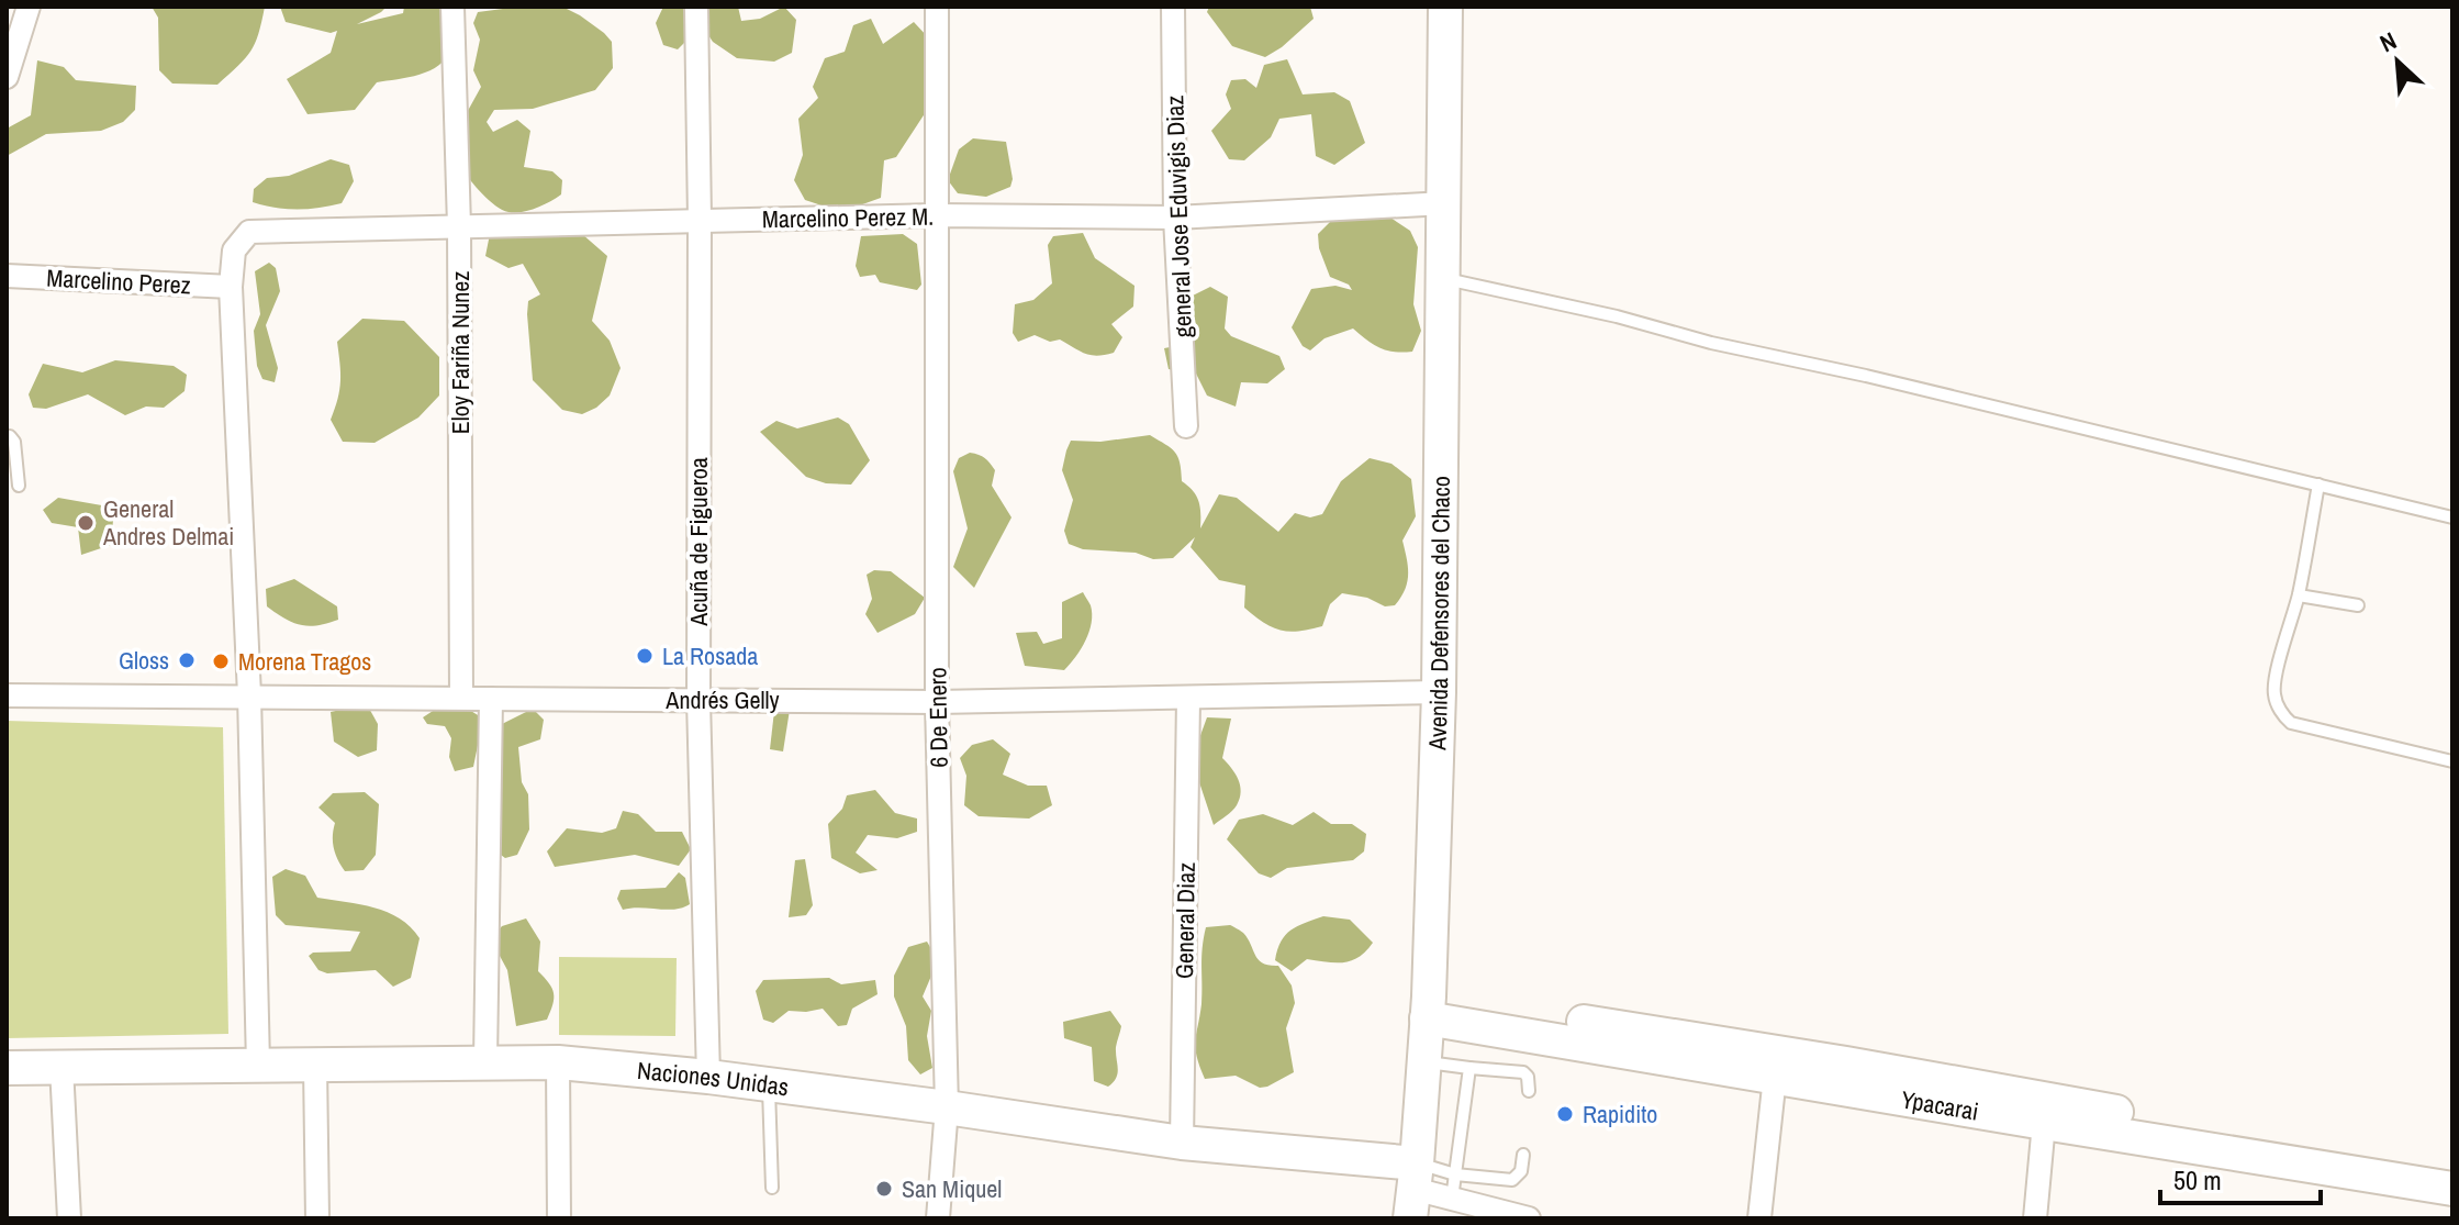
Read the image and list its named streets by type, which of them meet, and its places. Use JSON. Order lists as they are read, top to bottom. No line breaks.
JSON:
{"streets":{"street":["general Jose Eduvigis Diaz","Marcelino Perez M.","Marcelino Perez","Eloy Fariña Nunez","Acuña de Figueroa","Avenida Defensores del Chaco","Andrés Gelly","6 De Enero","General Diaz","Naciones Unidas","Ypacarai"]},"crossings":[["general Jose Eduvigis Diaz","Marcelino Perez M."],["Marcelino Perez M.","Marcelino Perez"],["Marcelino Perez M.","Eloy Fariña Nunez"],["Marcelino Perez M.","Acuña de Figueroa"],["Marcelino Perez M.","Avenida Defensores del Chaco"],["Marcelino Perez M.","6 De Enero"],["Eloy Fariña Nunez","Andrés Gelly"],["Acuña de Figueroa","Andrés Gelly"],["Acuña de Figueroa","Naciones Unidas"],["Avenida Defensores del Chaco","Andrés Gelly"],["Avenida Defensores del Chaco","Naciones Unidas"],["Avenida Defensores del Chaco","Ypacarai"],["Andrés Gelly","6 De Enero"],["Andrés Gelly","General Diaz"],["6 De Enero","Naciones Unidas"],["General Diaz","Naciones Unidas"]],"places":["General Andres Delmai","La Rosada","Gloss","Morena Tragos","Rapidito","San Miquel"],"scale_bar":"50 m","north":"top left"}
